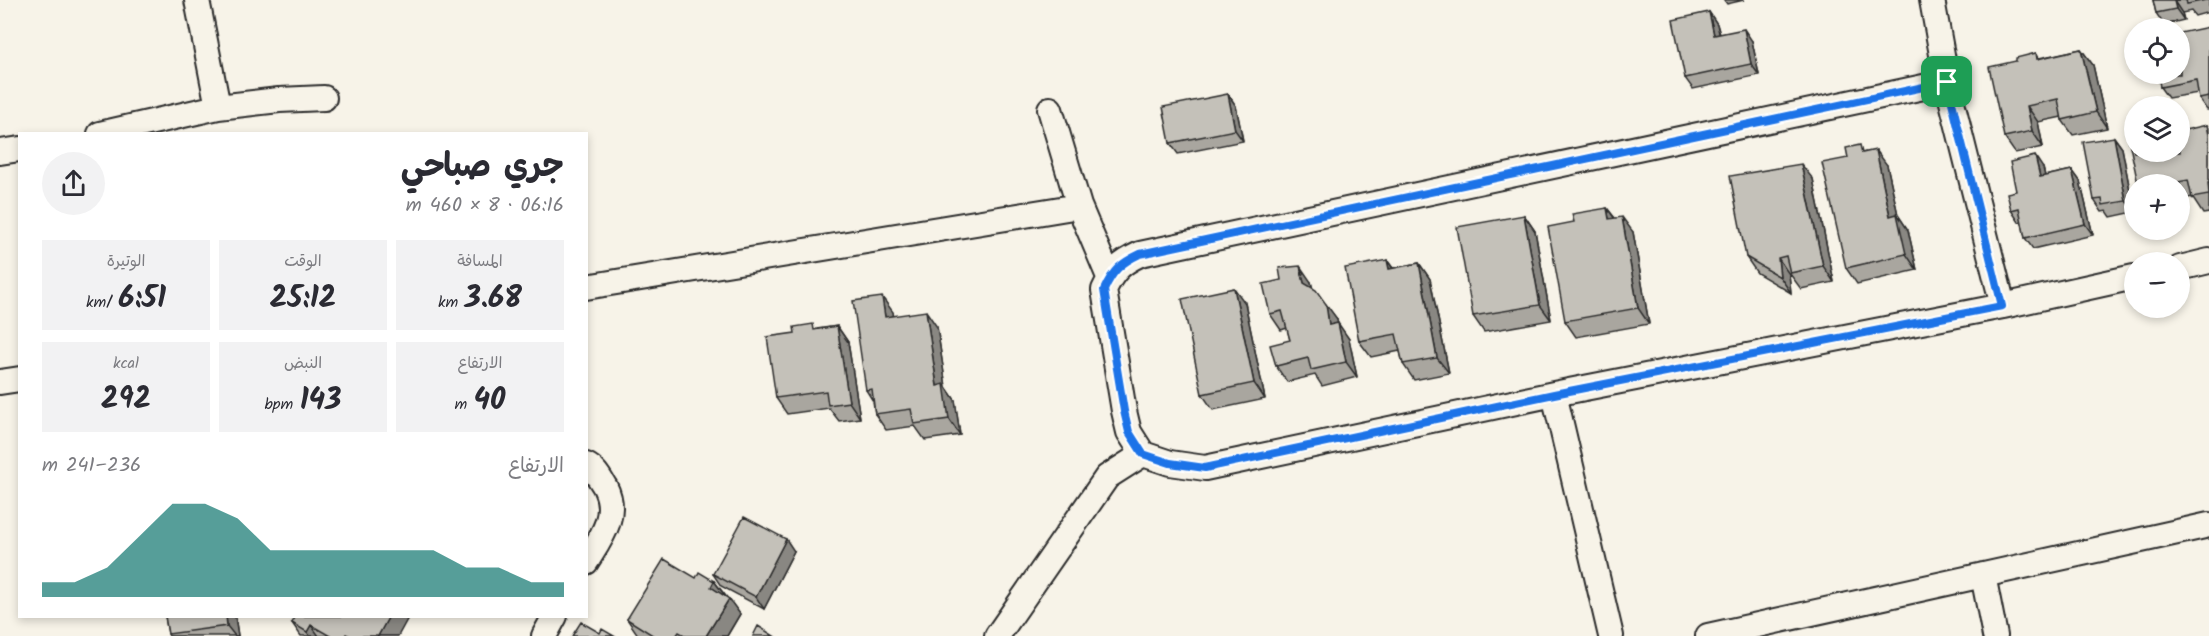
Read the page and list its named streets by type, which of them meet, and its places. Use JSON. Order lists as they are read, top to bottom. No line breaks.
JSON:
{"page":{"map_buttons":["+","−"],"heading":["جري صباحي","06:16 · 8 × 460 m"],"stats":[["المسافة","3.68 km"],["الوقت","25:12"],["الوتيرة","6:51 /km"],["الارتفاع","40 m"],["النبض","143 bpm"],["kcal","292"]],"chart":["الارتفاع","236–241 m"]}}
